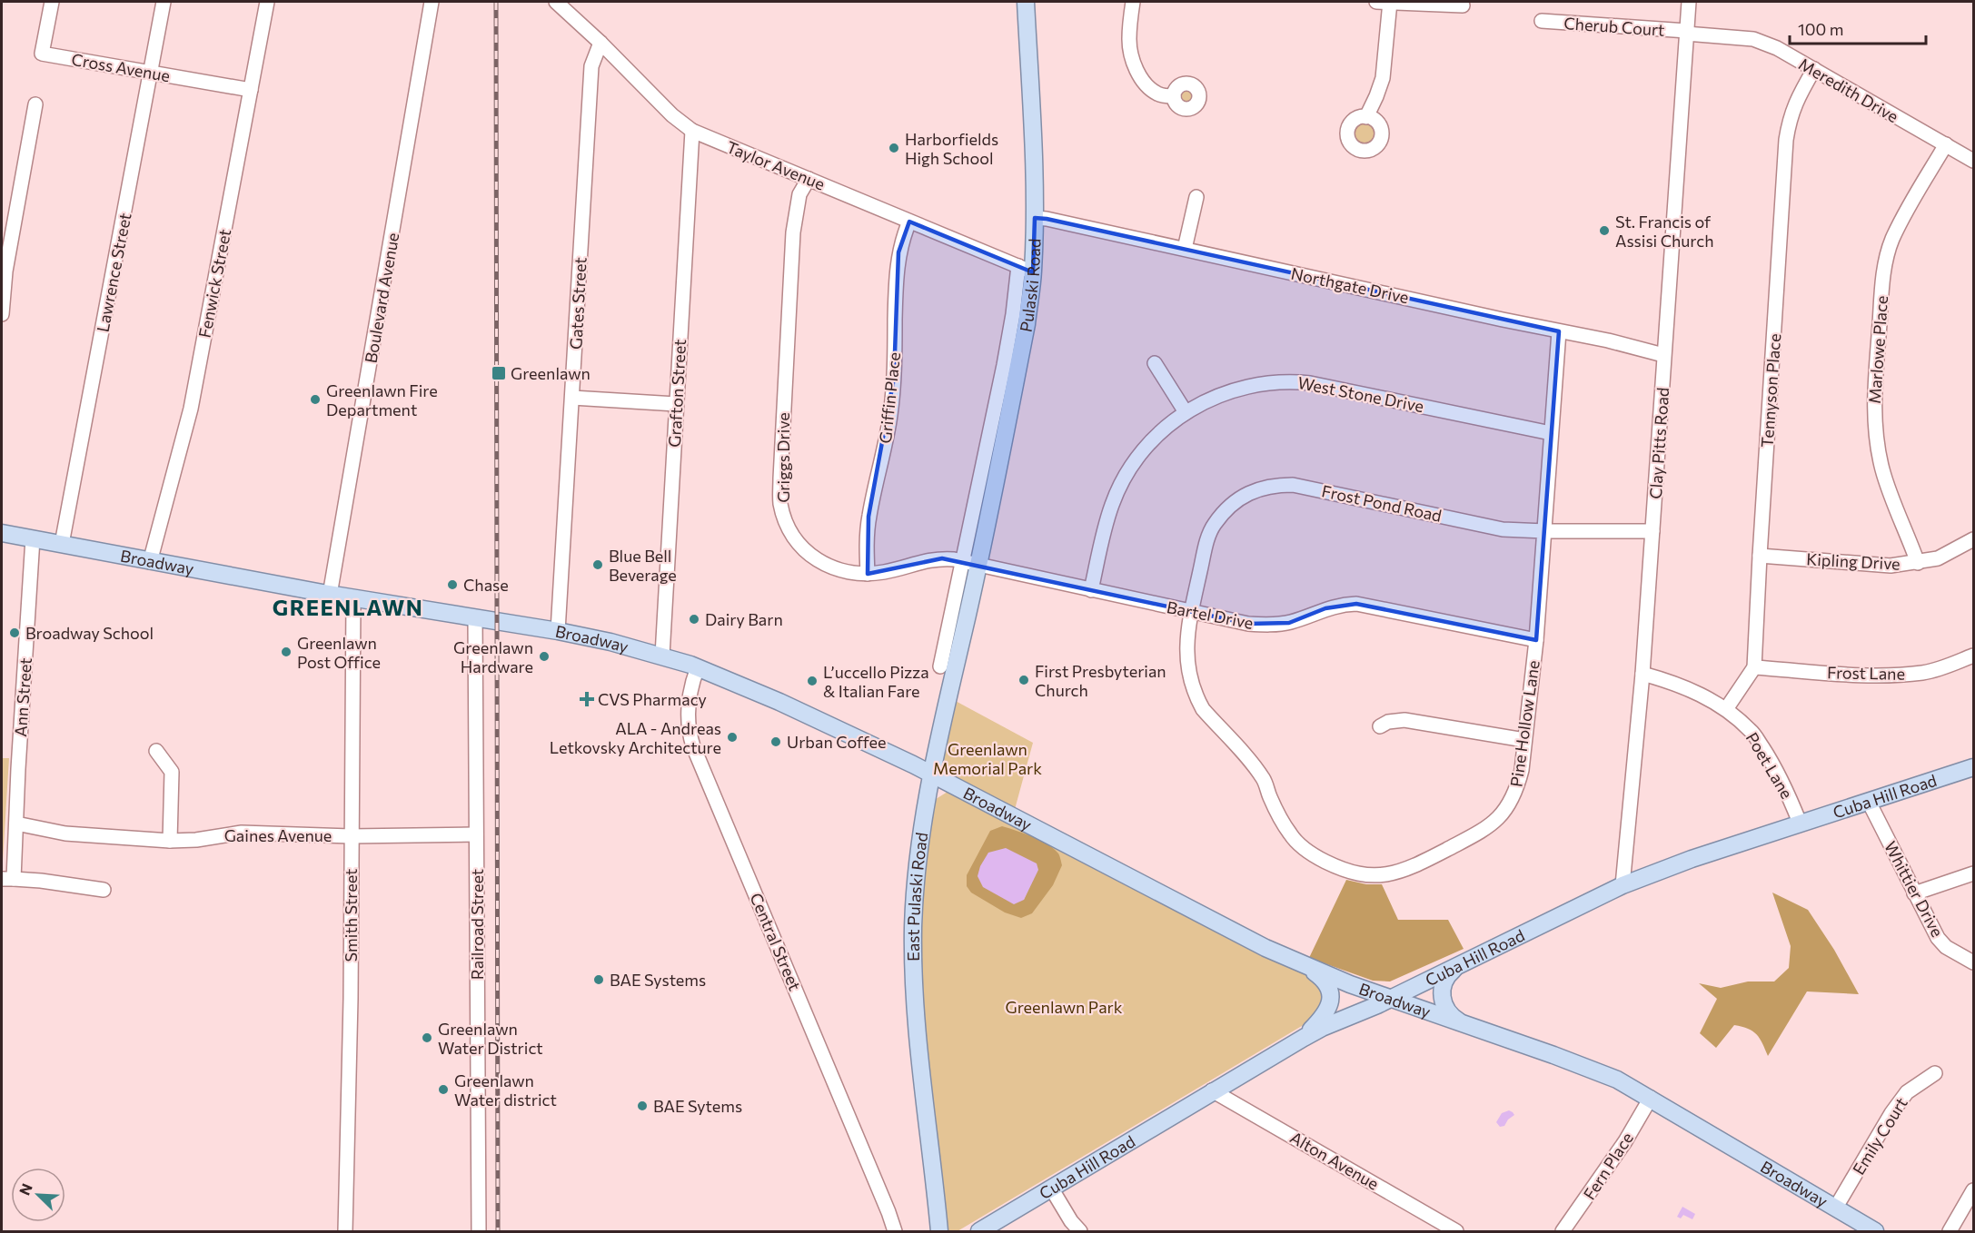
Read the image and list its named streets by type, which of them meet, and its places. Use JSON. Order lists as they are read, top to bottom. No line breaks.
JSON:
{"streets":{"main road":["Pulaski Road","Broadway","Cuba Hill Road","East Pulaski Road"],"street":["Cherub Court","Cross Avenue","Meredith Drive","Taylor Avenue","Lawrence Street","Fenwick Street","Northgate Drive","Boulevard Avenue","Gates Street","Marlowe Place","Tennyson Place","Grafton Street","West Stone Drive","Griffin Place","Clay Pitts Road","Griggs Drive","Frost Pond Road","Kipling Drive","Bartel Drive","Frost Lane","Ann Street","Pine Hollow Lane","Poet Lane","Gaines Avenue","Whittier Drive","Smith Street","Railroad Street","Central Street","Emily Court","Alton Avenue","Fern Place"]},"crossings":[["Cherub Court","Meredith Drive"],["Cherub Court","Clay Pitts Road"],["Cross Avenue","Lawrence Street"],["Cross Avenue","Fenwick Street"],["Meredith Drive","Marlowe Place"],["Meredith Drive","Tennyson Place"],["Meredith Drive","Clay Pitts Road"],["Taylor Avenue","Pulaski Road"],["Taylor Avenue","Gates Street"],["Taylor Avenue","Grafton Street"],["Taylor Avenue","Griffin Place"],["Taylor Avenue","Griggs Drive"],["Lawrence Street","Broadway"],["Fenwick Street","Broadway"],["Pulaski Road","Northgate Drive"],["Pulaski Road","Griggs Drive"],["Pulaski Road","Bartel Drive"],["Pulaski Road","East Pulaski Road"],["Northgate Drive","Clay Pitts Road"],["Northgate Drive","Pine Hollow Lane"],["Boulevard Avenue","Broadway"],["Gates Street","Broadway"],["Marlowe Place","Kipling Drive"],["Tennyson Place","Kipling Drive"],["Tennyson Place","Frost Lane"],["Grafton Street","Broadway"],["West Stone Drive","Bartel Drive"],["West Stone Drive","Pine Hollow Lane"],["Griffin Place","Griggs Drive"],["Clay Pitts Road","Frost Pond Road"],["Clay Pitts Road","Poet Lane"],["Clay Pitts Road","Cuba Hill Road"],["Griggs Drive","Bartel Drive"],["Griggs Drive","East Pulaski Road"],["Frost Pond Road","Bartel Drive"],["Frost Pond Road","Pine Hollow Lane"],["Broadway","Ann Street"],["Broadway","Cuba Hill Road"],["Broadway","East Pulaski Road"],["Broadway","Smith Street"],["Broadway","Railroad Street"],["Broadway","Central Street"],["Broadway","Emily Court"],["Broadway","Fern Place"],["Bartel Drive","Pine Hollow Lane"],["Bartel Drive","East Pulaski Road"],["Ann Street","Gaines Avenue"],["Poet Lane","Cuba Hill Road"],["Cuba Hill Road","Whittier Drive"],["Cuba Hill Road","Alton Avenue"],["Gaines Avenue","Smith Street"],["Gaines Avenue","Railroad Street"]],"districts":["GREENLAWN"],"parks":["Greenlawn Memorial Park","Greenlawn Park"],"places":{"other":["Harborfields High School","St. Francis of Assisi Church","Greenlawn Fire Department","Blue Bell Beverage","Chase","Dairy Barn","Broadway School","Greenlawn Post Office","Greenlawn Hardware","First Presbyterian Church","L’uccello Pizza & Italian Fare","ALA - Andreas Letkovsky Architecture","Urban Coffee","BAE Systems","Greenlawn Water District","Greenlawn Water district","BAE Sytems"],"transit":["Greenlawn"],"health":["CVS Pharmacy"]},"scale_bar":"100 m","north":"top left"}
